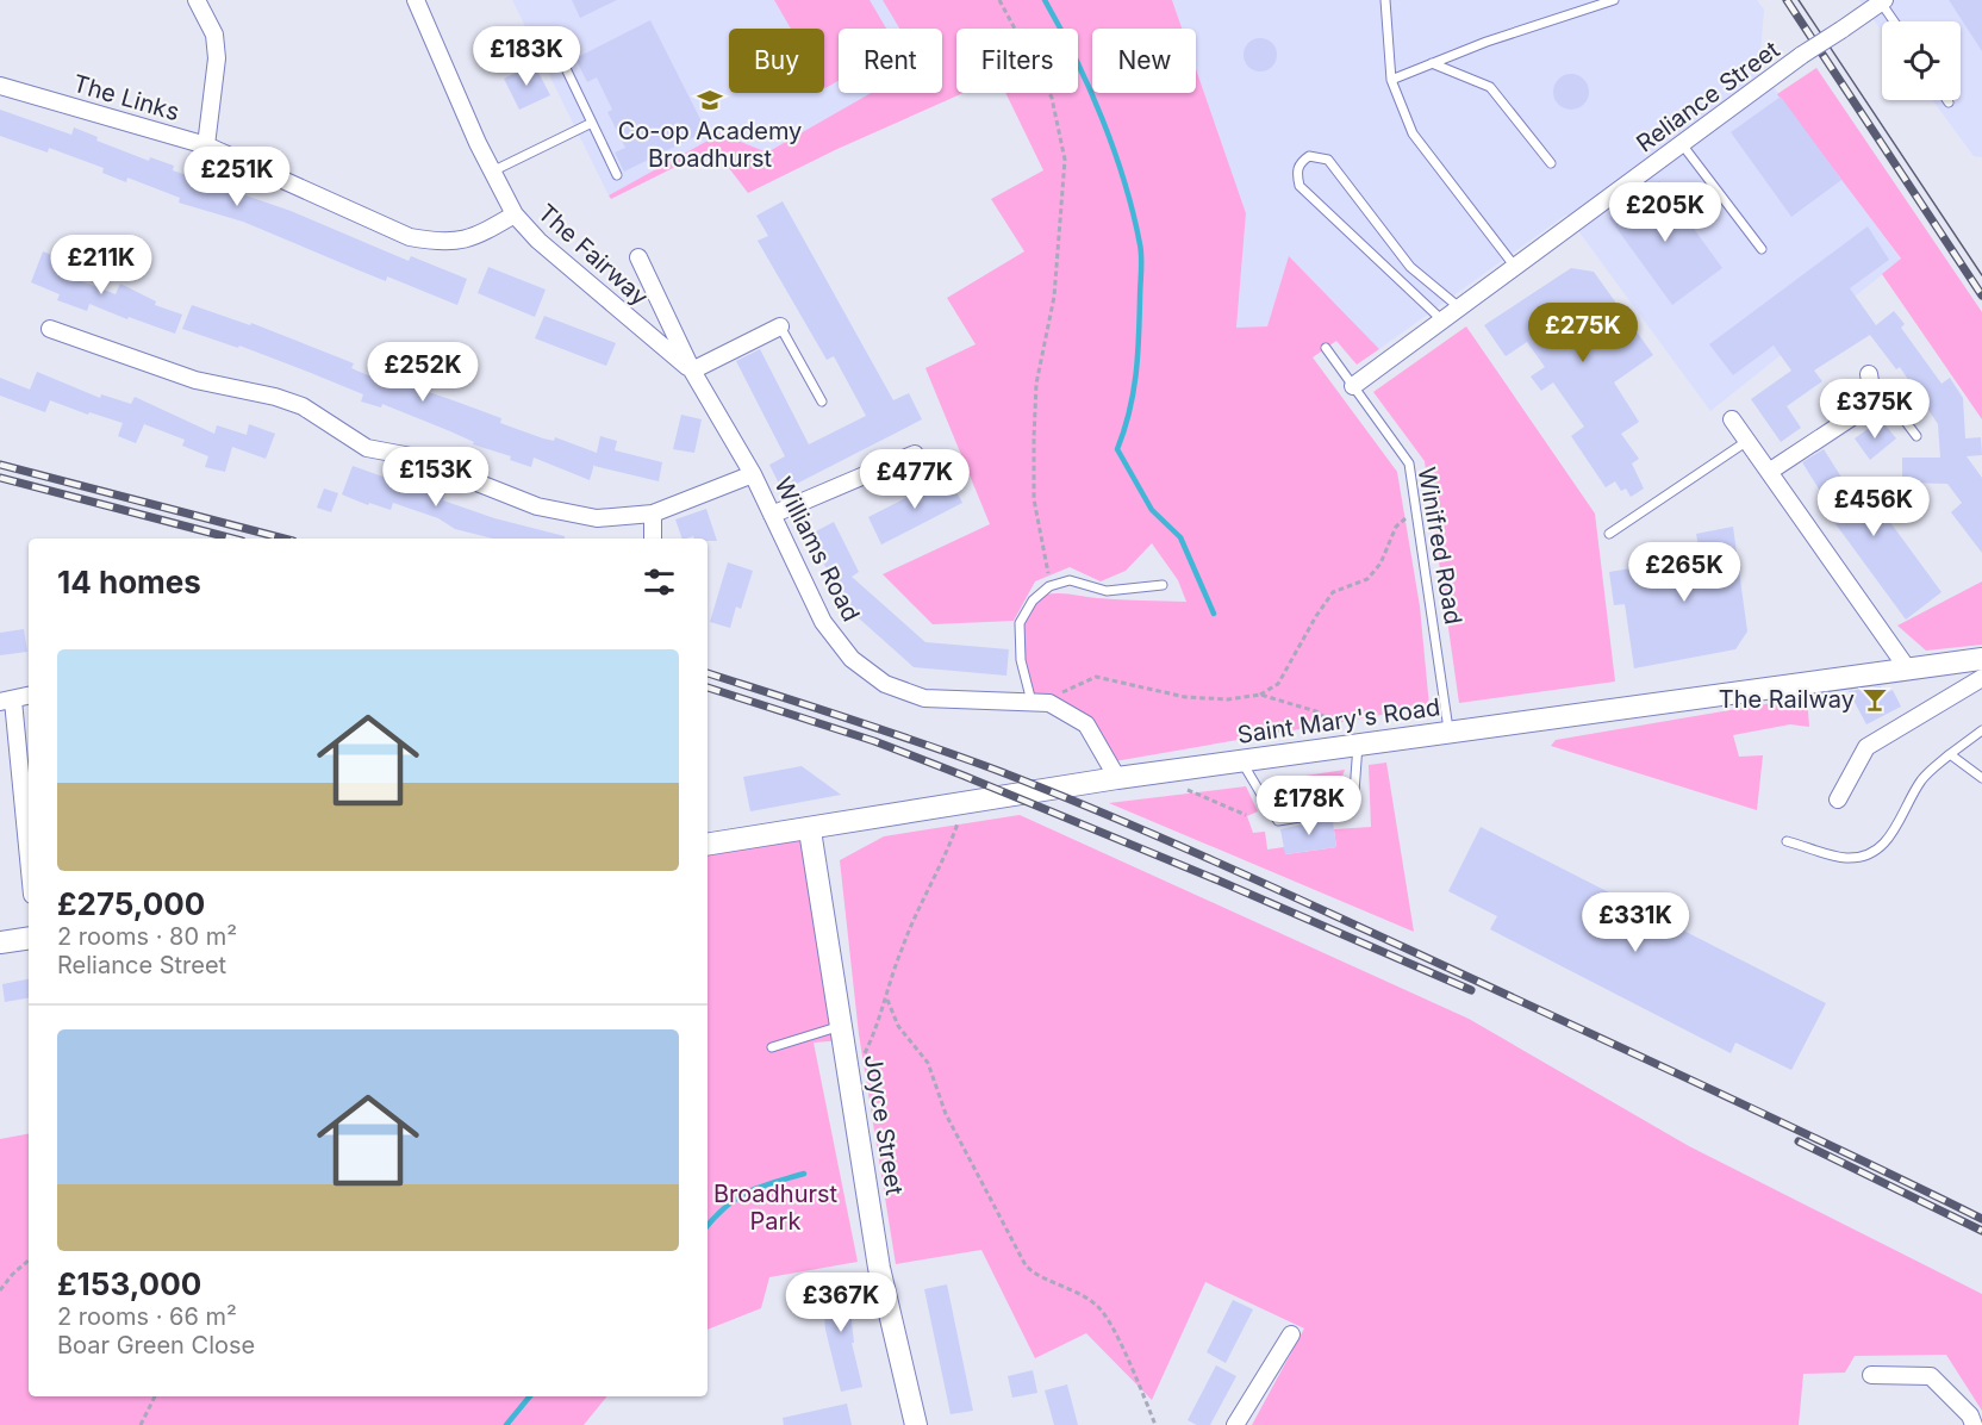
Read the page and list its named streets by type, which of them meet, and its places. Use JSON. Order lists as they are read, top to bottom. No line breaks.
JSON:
{"streets":{"street":["Reliance Street","The Links","The Fairway","Williams Road","Saint Mary's Road","Joyce Street"],"lane":["Winifred Road"]},"crossings":[["Reliance Street","Winifred Road"],["The Links","The Fairway"],["The Fairway","Williams Road"],["Winifred Road","Saint Mary's Road"],["Williams Road","Saint Mary's Road"],["Saint Mary's Road","Joyce Street"]],"parks":["Broadhurst Park"],"places":{"school or university":["Co-op Academy Broadhurst"],"bar":["The Railway"]},"page":{"price":["£183K","£251K","£205K","£211K","£275K","£252K","£375K","£153K","£477K","£456K","£265K","£178K","£331K","£367K"],"chip":["Buy","Rent","Filters","New"],"heading":"14 homes","list":[{"name":"£275,000","note":"2 rooms · 80 m² · Reliance Street"},{"name":"£153,000","note":"2 rooms · 66 m² · Boar Green Close"}]}}
